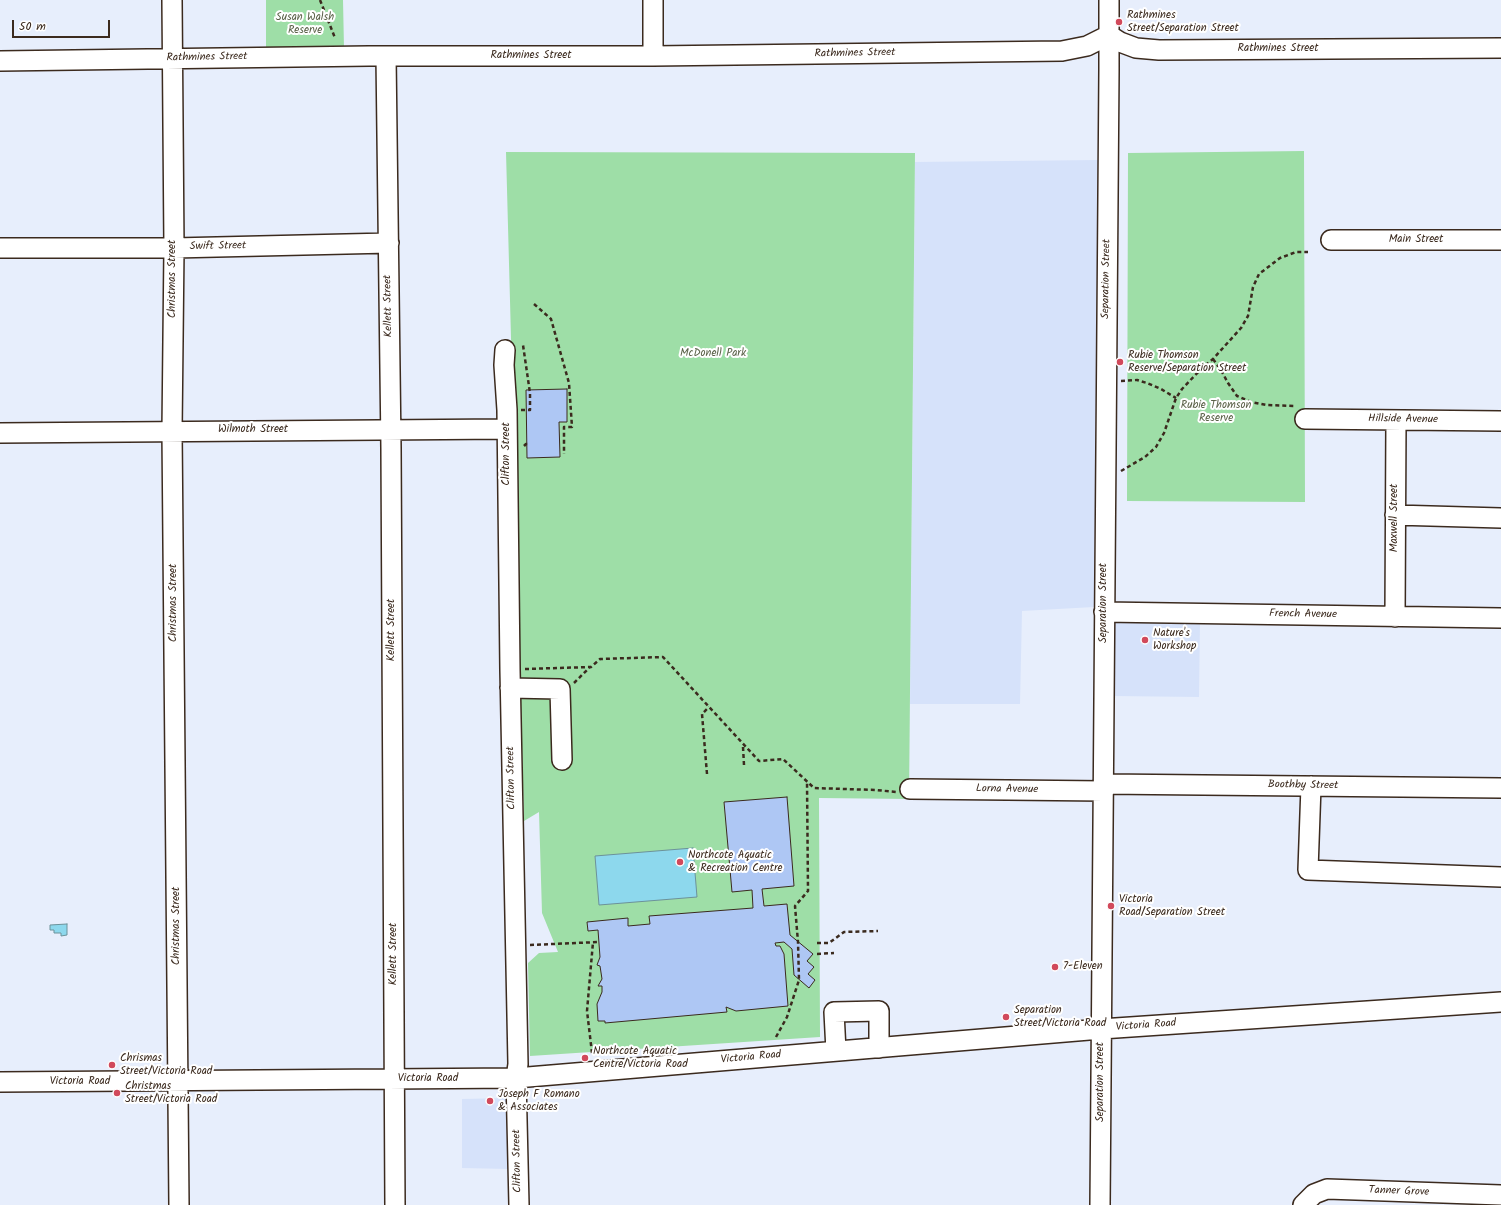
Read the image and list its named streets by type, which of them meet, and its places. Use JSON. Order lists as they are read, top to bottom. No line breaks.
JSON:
{"streets":{"street":["Rathmines Street","Main Street","Swift Street","Christmas Street","Separation Street","Kellett Street","Hillside Avenue","Wilmoth Street","Clifton Street","Maxwell Street","French Avenue","Boothby Street","Lorna Avenue","Victoria Road","Tanner Grove"]},"crossings":[["Rathmines Street","Christmas Street"],["Rathmines Street","Separation Street"],["Rathmines Street","Kellett Street"],["Swift Street","Christmas Street"],["Swift Street","Kellett Street"],["Christmas Street","Wilmoth Street"],["Christmas Street","Victoria Road"],["Separation Street","French Avenue"],["Separation Street","Boothby Street"],["Separation Street","Lorna Avenue"],["Separation Street","Victoria Road"],["Kellett Street","Wilmoth Street"],["Kellett Street","Victoria Road"],["Hillside Avenue","Maxwell Street"],["Wilmoth Street","Clifton Street"],["Clifton Street","Victoria Road"],["Maxwell Street","French Avenue"],["Boothby Street","Lorna Avenue"]],"parks":["Susan Walsh Reserve","McDonell Park","Rubie Thomson Reserve"],"places":["Rathmines Street/Separation Street","Rubie Thomson Reserve/Separation Street","Nature's Workshop","Northcote Aquatic & Recreation Centre","Victoria Road/Separation Street","7-Eleven","Separation Street/Victoria Road","Northcote Aquatic Centre/Victoria Road","Chrismas Street/Victoria Road","Christmas Street/Victoria Road","Joseph F Romano & Associates"],"scale_bar":"50 m"}
